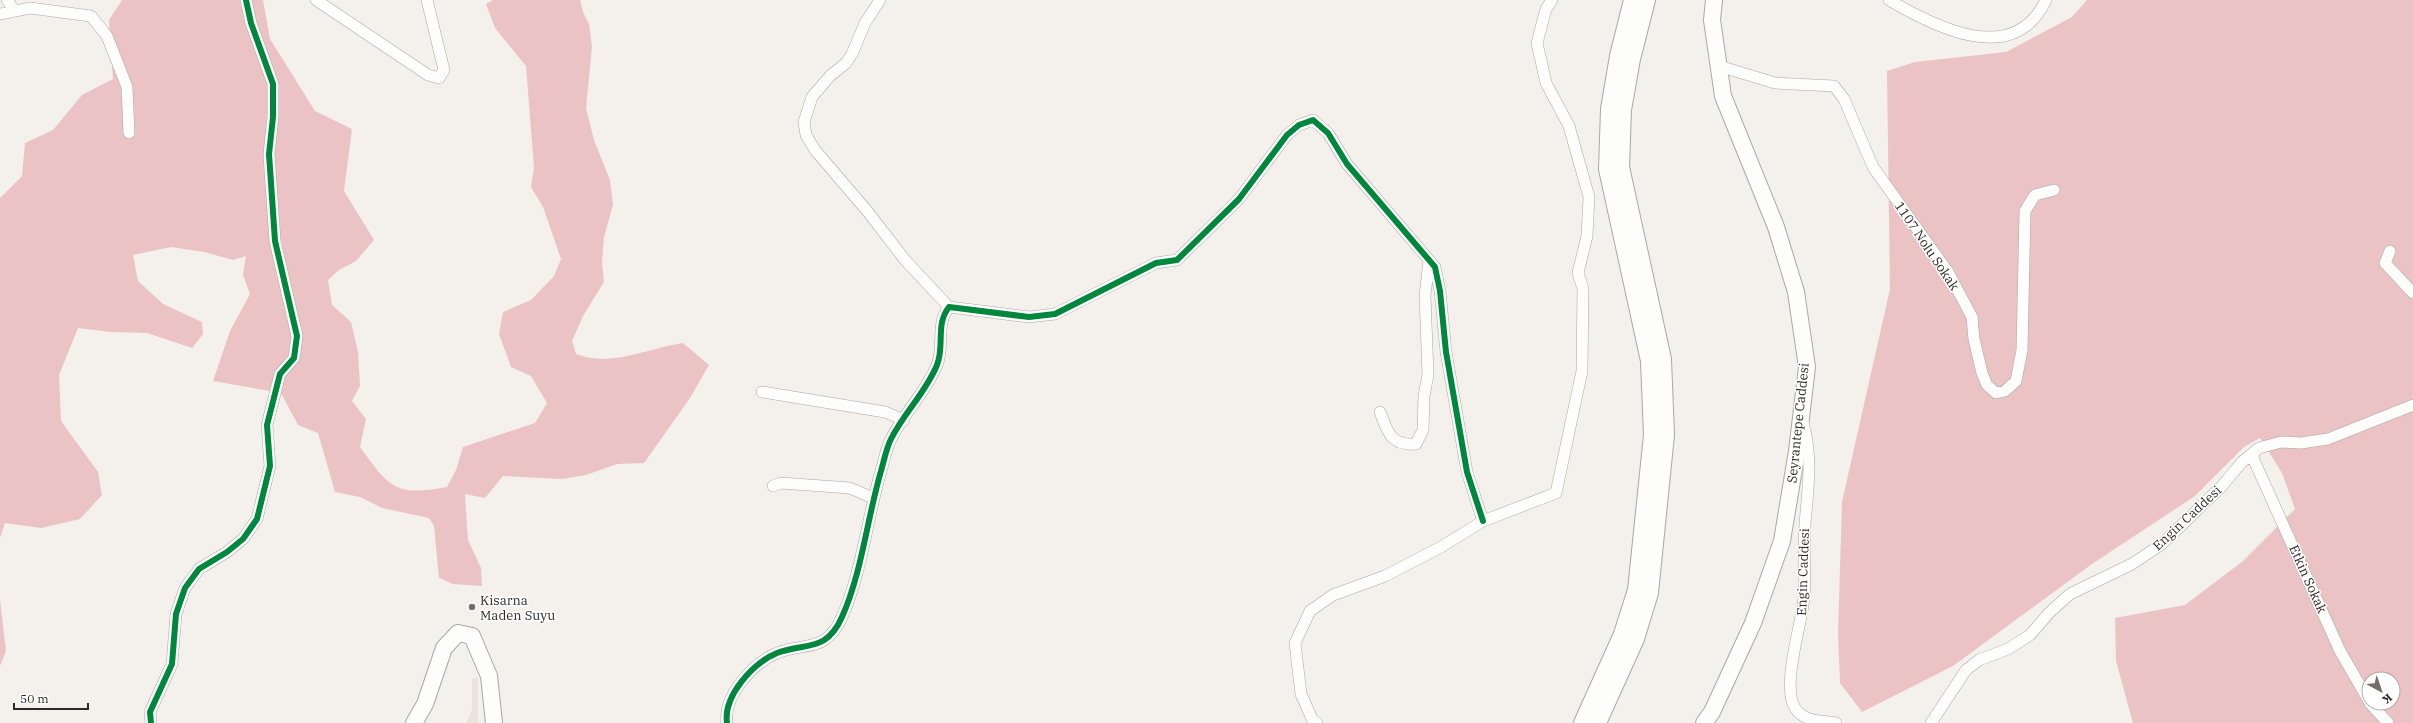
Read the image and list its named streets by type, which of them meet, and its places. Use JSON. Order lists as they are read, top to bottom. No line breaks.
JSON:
{"streets":{"main road":["Seyrantepe Caddesi"],"street":["1107 Nolu Sokak","Engin Caddesi","Etkin Sokak"]},"crossings":[["1107 Nolu Sokak","Seyrantepe Caddesi"],["Seyrantepe Caddesi","Engin Caddesi"],["Engin Caddesi","Etkin Sokak"]],"places":["Kisarna Maden Suyu"],"scale_bar":"50 m","north":"bottom right"}
